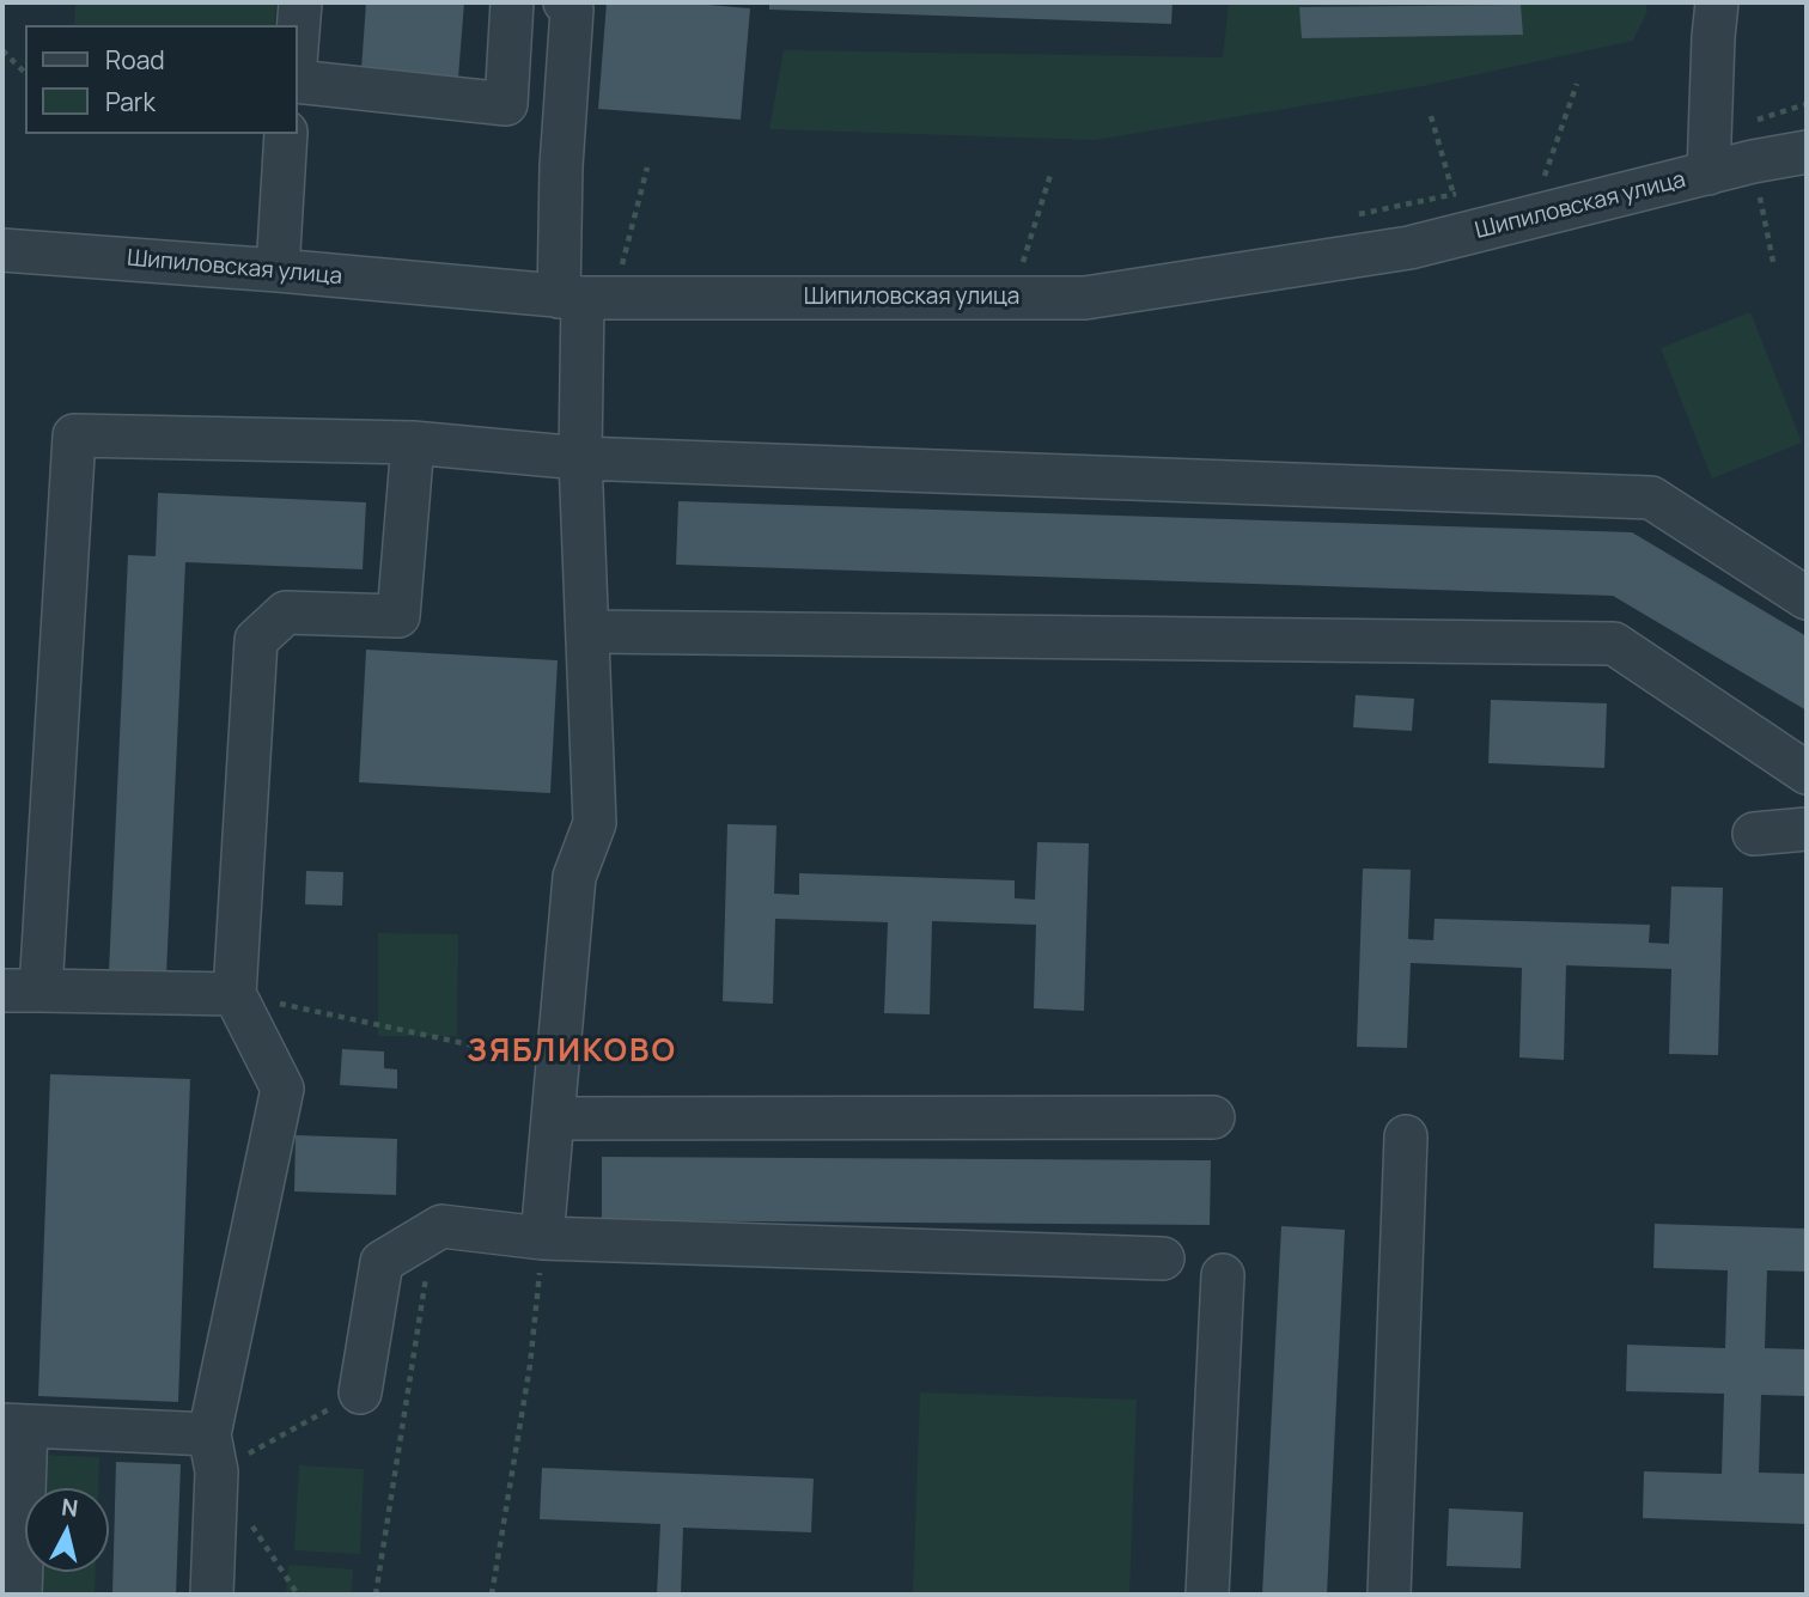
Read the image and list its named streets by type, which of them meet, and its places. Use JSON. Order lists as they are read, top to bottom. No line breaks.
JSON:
{"streets":{"street":["Шипиловская улица"]},"districts":["ЗЯБЛИКОВО"],"legend":["Road","Park"],"north":"top"}
